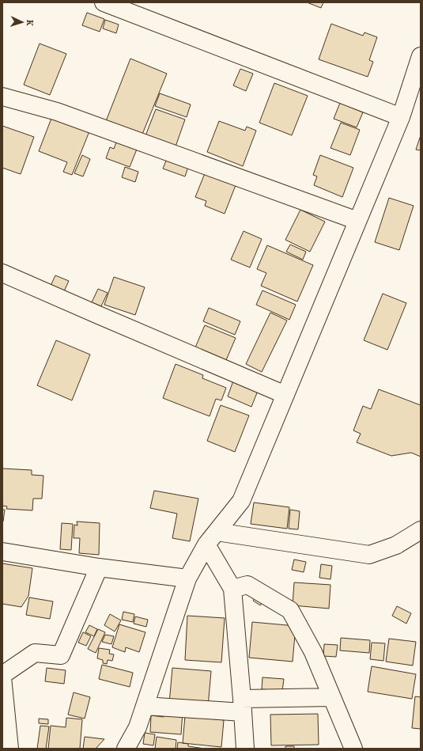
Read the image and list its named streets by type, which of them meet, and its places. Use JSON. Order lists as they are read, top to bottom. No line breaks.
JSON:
{"north":"right"}
